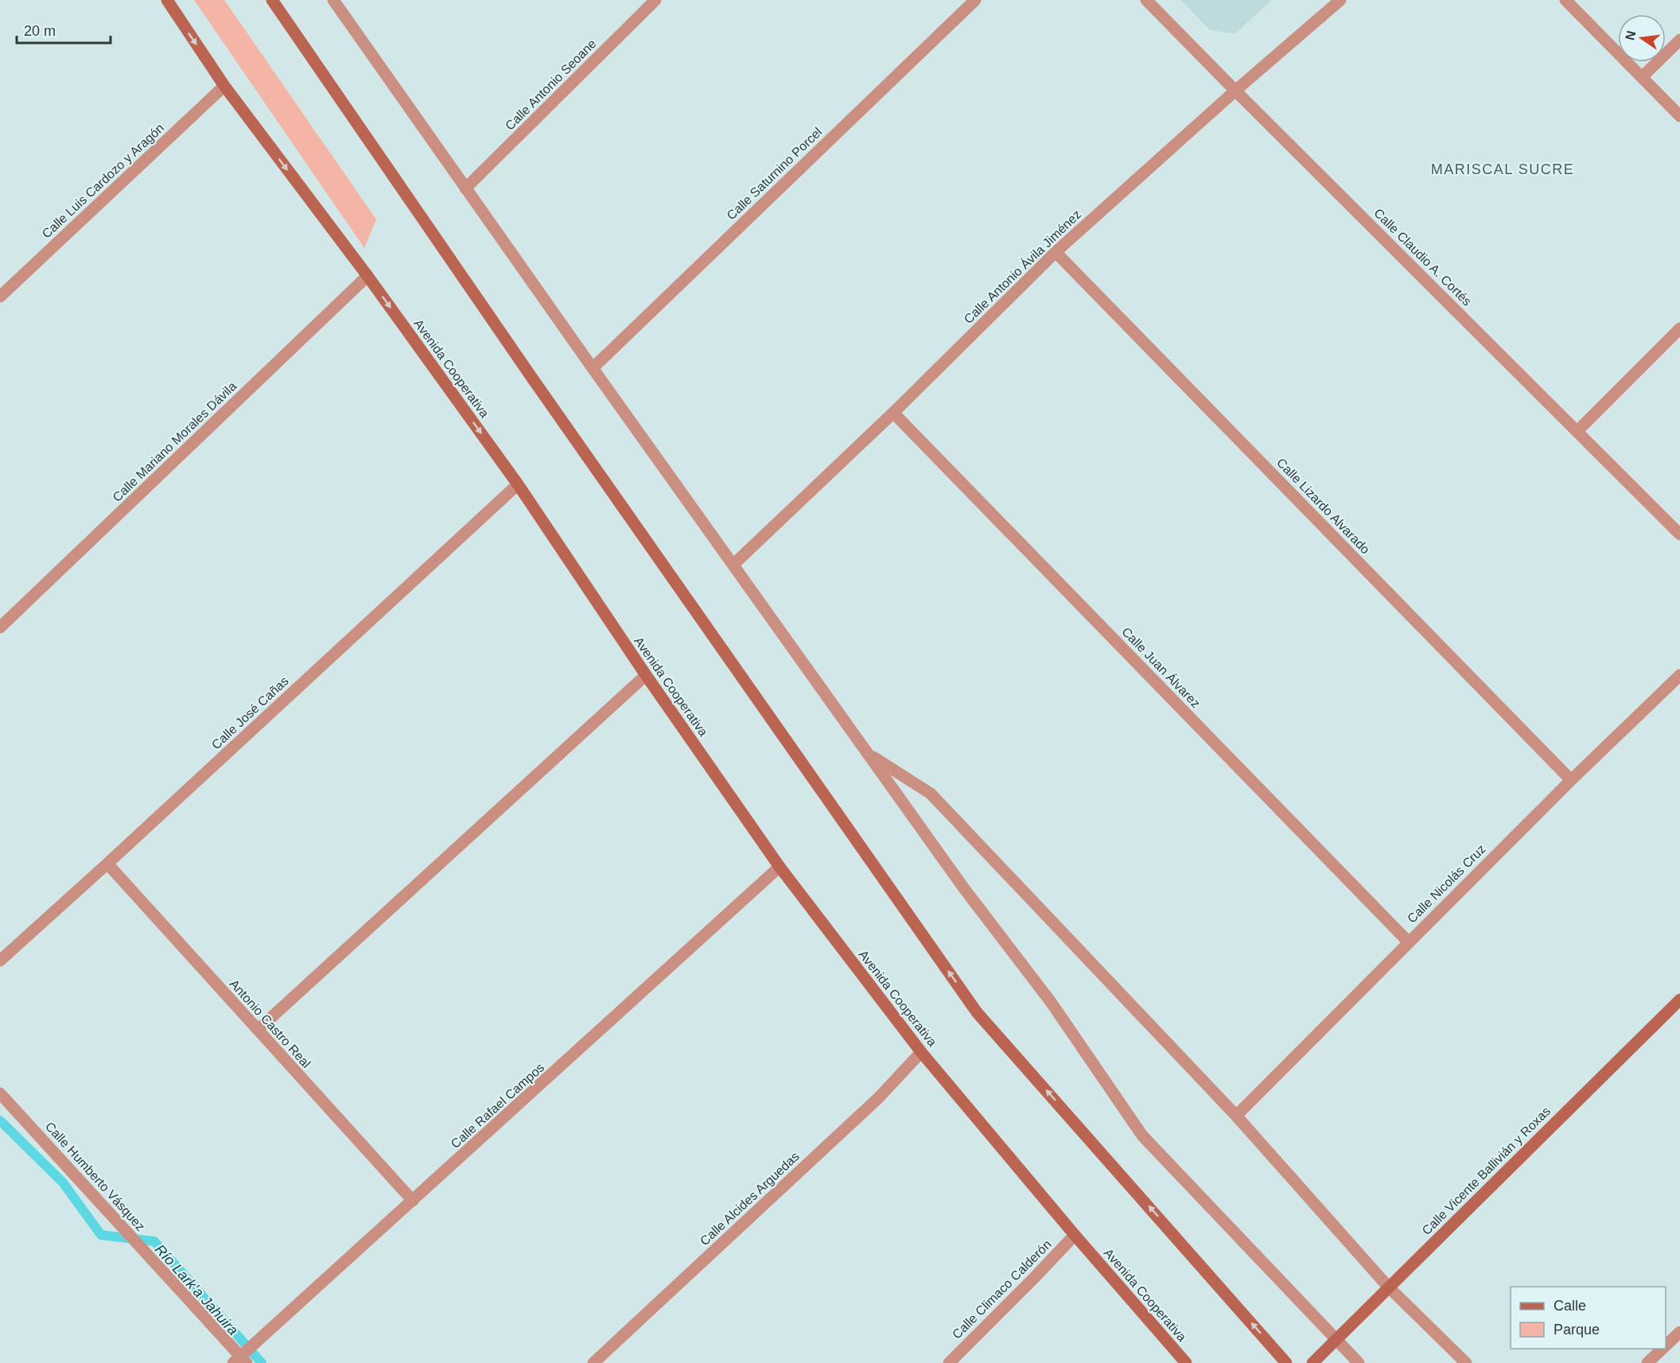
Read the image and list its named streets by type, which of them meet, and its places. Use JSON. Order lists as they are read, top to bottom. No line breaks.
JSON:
{"streets":{"street":["Calle Antonio Seoane","Calle Saturnino Porcel","Calle Luis Cardozo y Aragón","Calle Claudio A. Cortés","Calle Antonio Ávila Jiménez","Avenida Cooperativa","Calle Mariano Morales Dávila","Calle Lizardo Alvarado","Calle Juan Álvarez","Calle José Cañas","Calle Nicolás Cruz","Antonio Castro Real","Calle Rafael Campos","Calle Vicente Ballivián y Roxas","Calle Humberto Vásquez","Calle Alcides Arguedas","Calle Climaco Calderón"]},"crossings":[["Calle Luis Cardozo y Aragón","Avenida Cooperativa"],["Calle Claudio A. Cortés","Calle Antonio Ávila Jiménez"],["Calle Antonio Ávila Jiménez","Calle Lizardo Alvarado"],["Calle Antonio Ávila Jiménez","Calle Juan Álvarez"],["Avenida Cooperativa","Calle Mariano Morales Dávila"],["Avenida Cooperativa","Calle José Cañas"],["Avenida Cooperativa","Calle Rafael Campos"],["Avenida Cooperativa","Calle Alcides Arguedas"],["Avenida Cooperativa","Calle Climaco Calderón"],["Calle Lizardo Alvarado","Calle Nicolás Cruz"],["Calle Juan Álvarez","Calle Nicolás Cruz"],["Calle José Cañas","Antonio Castro Real"],["Antonio Castro Real","Calle Rafael Campos"],["Calle Rafael Campos","Calle Humberto Vásquez"]],"districts":["MARISCAL SUCRE"],"water":["Río Lark’a Jahuira"],"legend":["Calle","Parque"],"scale_bar":"20 m","north":"left"}
